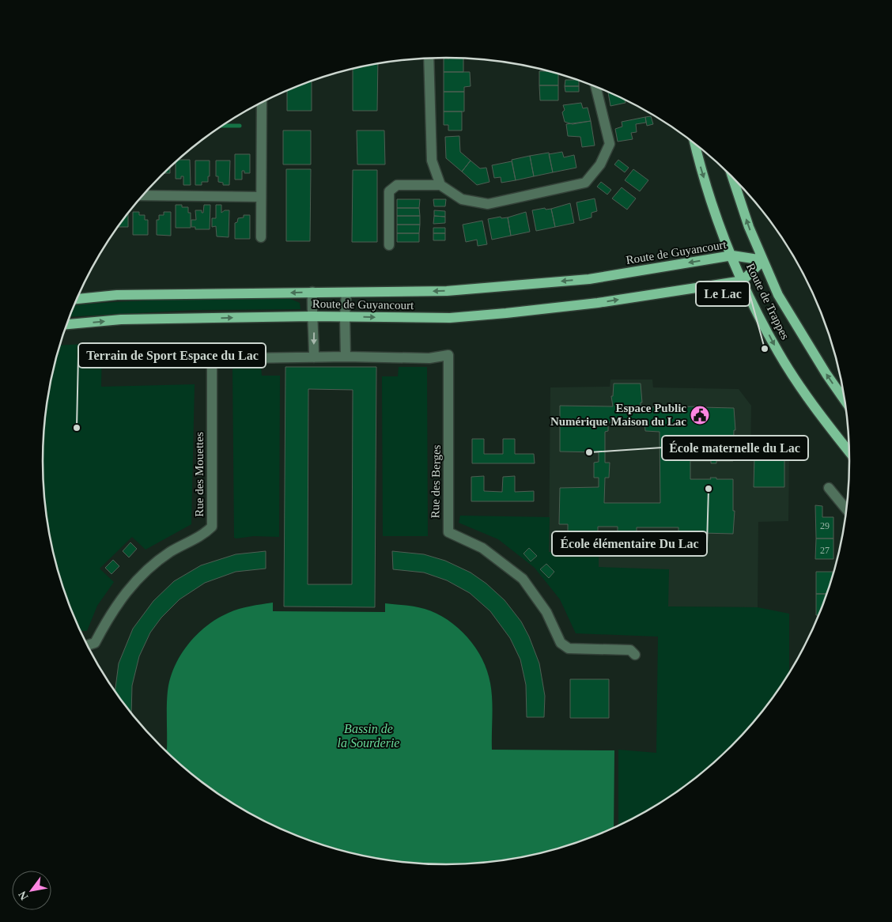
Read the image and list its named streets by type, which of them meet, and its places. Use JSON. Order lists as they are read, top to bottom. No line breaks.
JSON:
{"streets":{"main road":["Route de Guyancourt","Route de Trappes"],"street":["Rue des Mouettes","Rue des Berges"]},"crossings":[["Route de Guyancourt","Route de Trappes"]],"water":["Bassin de la Sourderie"],"places":{"other":["Le Lac","Terrain de Sport Espace du Lac","École maternelle du Lac","École élémentaire Du Lac"],"public building":["Espace Public Numérique Maison du Lac"]},"house_numbers":["29","27"],"north":"bottom left"}
